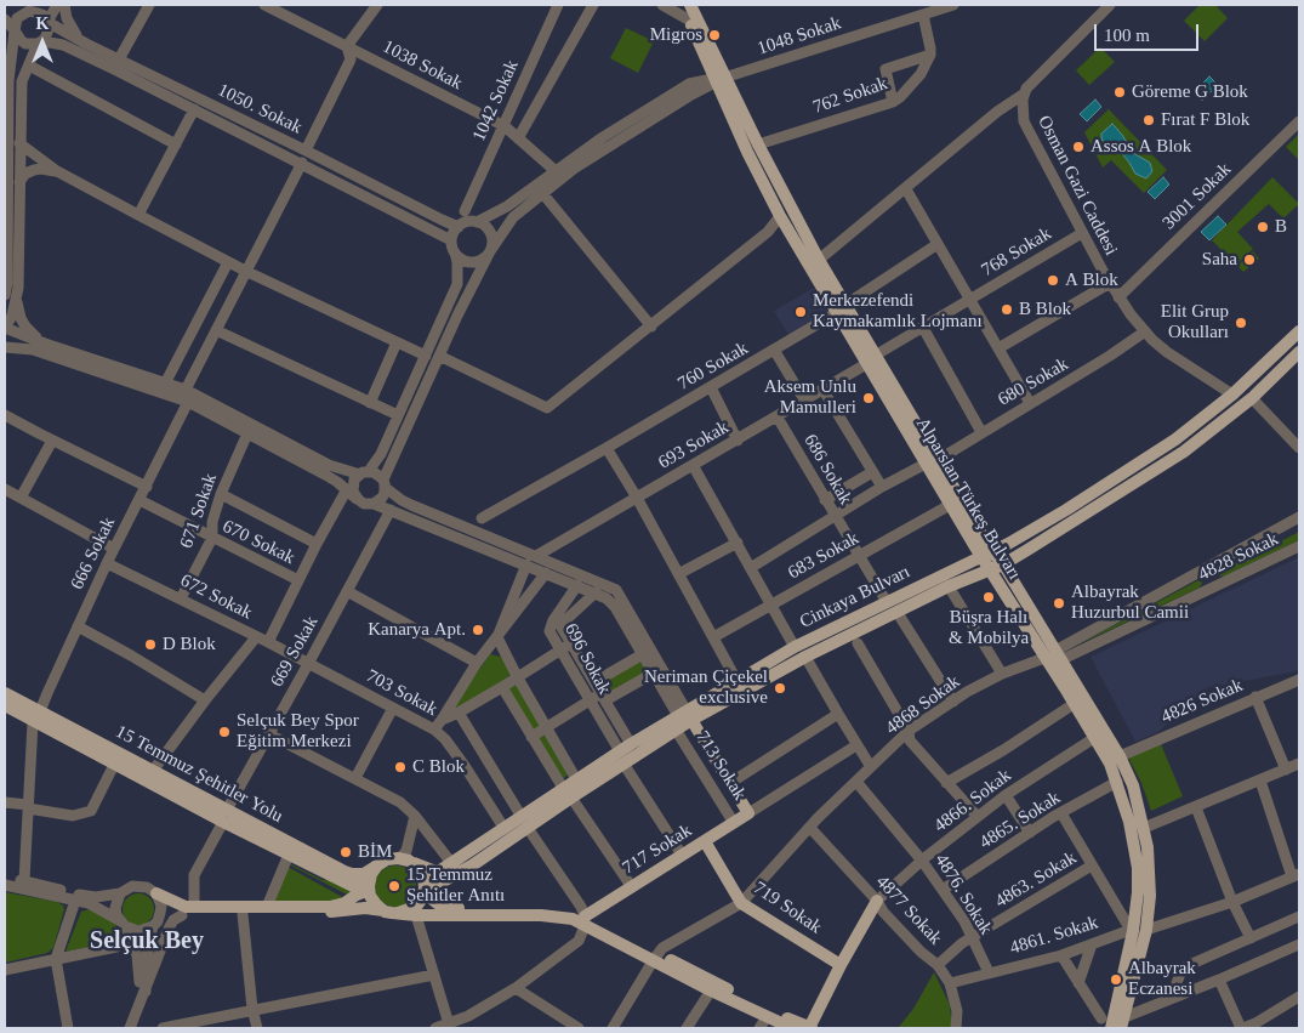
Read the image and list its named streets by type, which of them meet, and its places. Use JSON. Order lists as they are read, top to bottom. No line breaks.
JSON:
{"streets":{"main road":["Alparslan Türkeş Bulvarı","Cinkaya Bulvarı","713 Sokak","15 Temmuz Şehitler Yolu","717 Sokak","719 Sokak"],"street":["1048 Sokak","1038 Sokak","762 Sokak","1042 Sokak","1050. Sokak","Osman Gazi Caddesi","3001 Sokak","768 Sokak","760 Sokak","680 Sokak","693 Sokak","686 Sokak","671 Sokak","670 Sokak","666 Sokak","683 Sokak","4828 Sokak","672 Sokak","669 Sokak","696 Sokak","703 Sokak","4826 Sokak","4868 Sokak","4866. Sokak","4865. Sokak","4863. Sokak","4876. Sokak","4877 Sokak","4861. Sokak"]},"crossings":[["1048 Sokak","Alparslan Türkeş Bulvarı"],["1038 Sokak","1042 Sokak"],["762 Sokak","Alparslan Türkeş Bulvarı"],["Osman Gazi Caddesi","3001 Sokak"],["Osman Gazi Caddesi","768 Sokak"],["Osman Gazi Caddesi","680 Sokak"],["Osman Gazi Caddesi","Cinkaya Bulvarı"],["768 Sokak","693 Sokak"],["768 Sokak","Alparslan Türkeş Bulvarı"],["760 Sokak","Alparslan Türkeş Bulvarı"],["680 Sokak","686 Sokak"],["680 Sokak","Alparslan Türkeş Bulvarı"],["693 Sokak","686 Sokak"],["693 Sokak","Alparslan Türkeş Bulvarı"],["686 Sokak","683 Sokak"],["686 Sokak","Cinkaya Bulvarı"],["Alparslan Türkeş Bulvarı","683 Sokak"],["Alparslan Türkeş Bulvarı","4828 Sokak"],["Alparslan Türkeş Bulvarı","Cinkaya Bulvarı"],["Alparslan Türkeş Bulvarı","4826 Sokak"],["Alparslan Türkeş Bulvarı","4868 Sokak"],["Alparslan Türkeş Bulvarı","4866. Sokak"],["Alparslan Türkeş Bulvarı","4865. Sokak"],["Alparslan Türkeş Bulvarı","4861. Sokak"],["671 Sokak","670 Sokak"],["671 Sokak","672 Sokak"],["670 Sokak","666 Sokak"],["670 Sokak","669 Sokak"],["666 Sokak","672 Sokak"],["666 Sokak","15 Temmuz Şehitler Yolu"],["4828 Sokak","4868 Sokak"],["672 Sokak","669 Sokak"],["672 Sokak","703 Sokak"],["Cinkaya Bulvarı","696 Sokak"],["Cinkaya Bulvarı","703 Sokak"],["Cinkaya Bulvarı","713 Sokak"],["Cinkaya Bulvarı","15 Temmuz Şehitler Yolu"],["669 Sokak","703 Sokak"],["669 Sokak","15 Temmuz Şehitler Yolu"],["4868 Sokak","4876. Sokak"],["4868 Sokak","719 Sokak"],["4868 Sokak","4877 Sokak"],["713 Sokak","717 Sokak"],["4866. Sokak","4876. Sokak"],["4866. Sokak","4877 Sokak"],["4865. Sokak","4876. Sokak"],["717 Sokak","719 Sokak"],["4863. Sokak","4876. Sokak"],["4863. Sokak","4877 Sokak"],["4876. Sokak","4861. Sokak"],["4877 Sokak","4861. Sokak"]],"districts":["Selçuk Bey"],"places":["Migros","Göreme G Blok","Fırat F Blok","Assos A Blok","B","Saha","A Blok","B Blok","Merkezefendi Kaymakamlık Lojmanı","Elit Grup Okulları","Aksem Unlu Mamulleri","Büşra Halı & Mobilya","Albayrak Huzurbul Camii","Kanarya Apt.","D Blok","Neriman Çiçekel exclusive","Selçuk Bey Spor Eğitim Merkezi","C Blok","BİM","15 Temmuz Şehitler Anıtı","Albayrak Eczanesi"],"scale_bar":"100 m","north":"top"}
